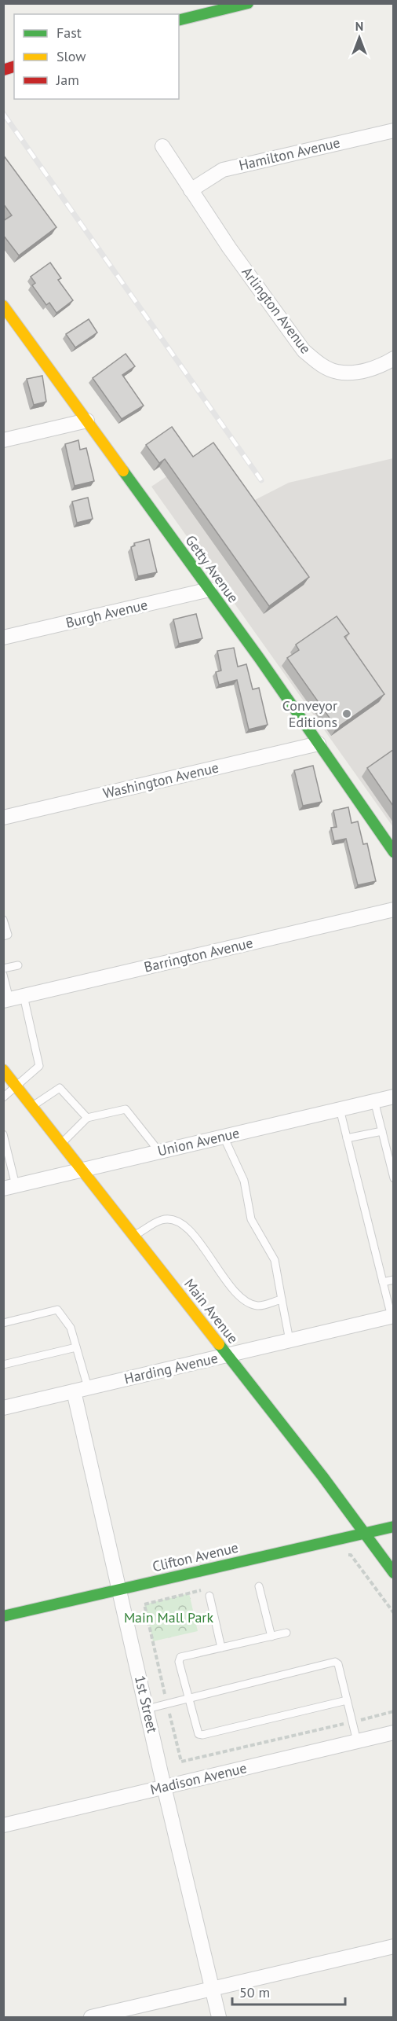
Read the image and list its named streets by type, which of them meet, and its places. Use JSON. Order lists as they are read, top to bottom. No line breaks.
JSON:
{"streets":{"main road":["Getty Avenue","Main Avenue","Clifton Avenue"],"street":["Hamilton Avenue","Arlington Avenue","Burgh Avenue","Washington Avenue","Barrington Avenue","Union Avenue","Harding Avenue","1st Street","Madison Avenue"]},"crossings":[["Hamilton Avenue","Arlington Avenue"],["Getty Avenue","Burgh Avenue"],["Getty Avenue","Washington Avenue"],["Union Avenue","Main Avenue"],["Main Avenue","Harding Avenue"],["Main Avenue","Clifton Avenue"],["Harding Avenue","1st Street"],["Clifton Avenue","1st Street"],["1st Street","Madison Avenue"]],"parks":["Main Mall Park"],"places":["Conveyor Editions"],"legend":["Fast","Slow","Jam"],"scale_bar":"50 m","north":"top"}
